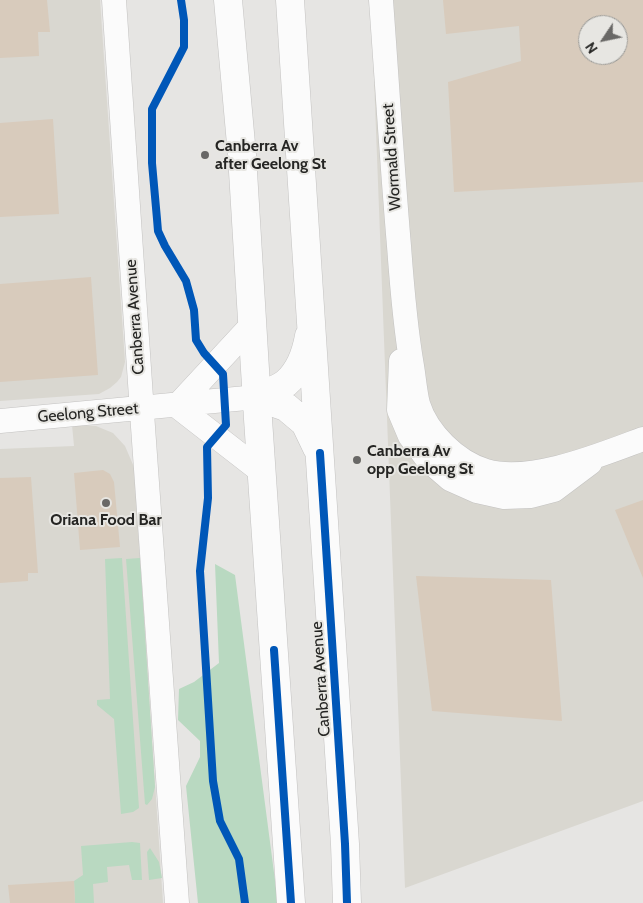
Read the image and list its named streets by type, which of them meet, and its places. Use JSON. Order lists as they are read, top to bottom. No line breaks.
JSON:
{"streets":{"highway":["Canberra Avenue"],"street":["Wormald Street","Geelong Street"]},"crossings":[["Canberra Avenue","Geelong Street"]],"places":["Canberra Av after Geelong St","Canberra Av opp Geelong St","Oriana Food Bar"],"north":"bottom left"}
